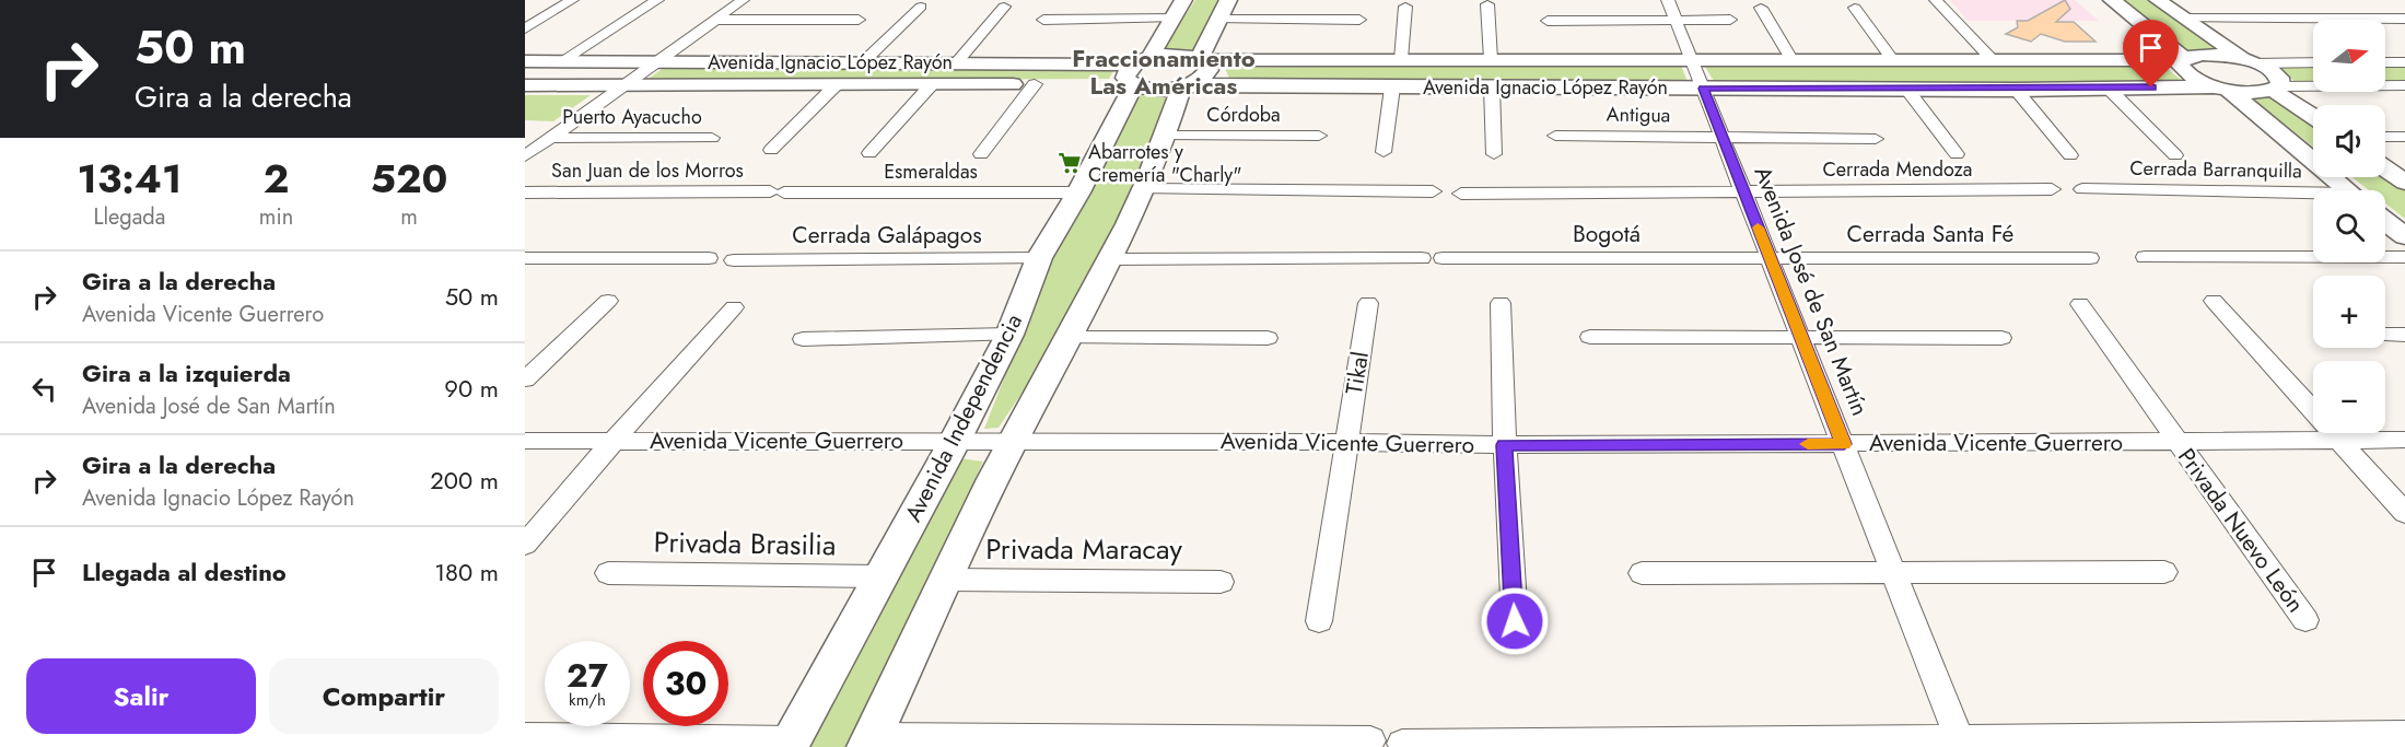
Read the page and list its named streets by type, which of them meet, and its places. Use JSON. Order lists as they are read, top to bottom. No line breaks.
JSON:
{"streets":{"street":["Avenida Ignacio López Rayón","Córdoba","Antigua","Puerto Ayacucho","Cerrada Mendoza","Cerrada Barranquilla","San Juan de los Morros","Esmeraldas","Bogotá","Cerrada Santa Fé","Cerrada Galápagos","Avenida José de San Martín","Tikal","Avenida Independencia","Avenida Vicente Guerrero","Privada Nuevo León","Privada Brasilia","Privada Maracay"]},"crossings":[["Avenida Ignacio López Rayón","Avenida José de San Martín"],["Avenida Ignacio López Rayón","Avenida Independencia"],["Antigua","Avenida José de San Martín"],["Cerrada Mendoza","Avenida José de San Martín"],["San Juan de los Morros","Esmeraldas"],["Esmeraldas","Avenida Independencia"],["Bogotá","Cerrada Santa Fé"],["Bogotá","Avenida José de San Martín"],["Cerrada Santa Fé","Avenida José de San Martín"],["Cerrada Galápagos","Avenida Independencia"],["Avenida José de San Martín","Avenida Vicente Guerrero"],["Tikal","Avenida Vicente Guerrero"],["Avenida Independencia","Avenida Vicente Guerrero"],["Avenida Independencia","Privada Brasilia"],["Avenida Vicente Guerrero","Privada Nuevo León"]],"districts":["Fraccionamiento Las Américas"],"places":{"supermarket":["Abarrotes y Cremería \"Charly\""]},"north":"right","page":{"turn":["50 m","Gira a la derecha"],"map_buttons":["+","−"],"eta":["13:41","Llegada","2","min","520","m"],"list":[{"name":"Gira a la derecha","note":"Avenida Vicente Guerrero","value":"50 m"},{"name":"Gira a la izquierda","note":"Avenida José de San Martín","value":"90 m"},{"name":"Gira a la derecha","note":"Avenida Ignacio López Rayón","value":"200 m"},{"name":"Llegada al destino","value":"180 m"}],"speed":"27 km/h","limit":"30","buttons":["Salir","Compartir"]}}
